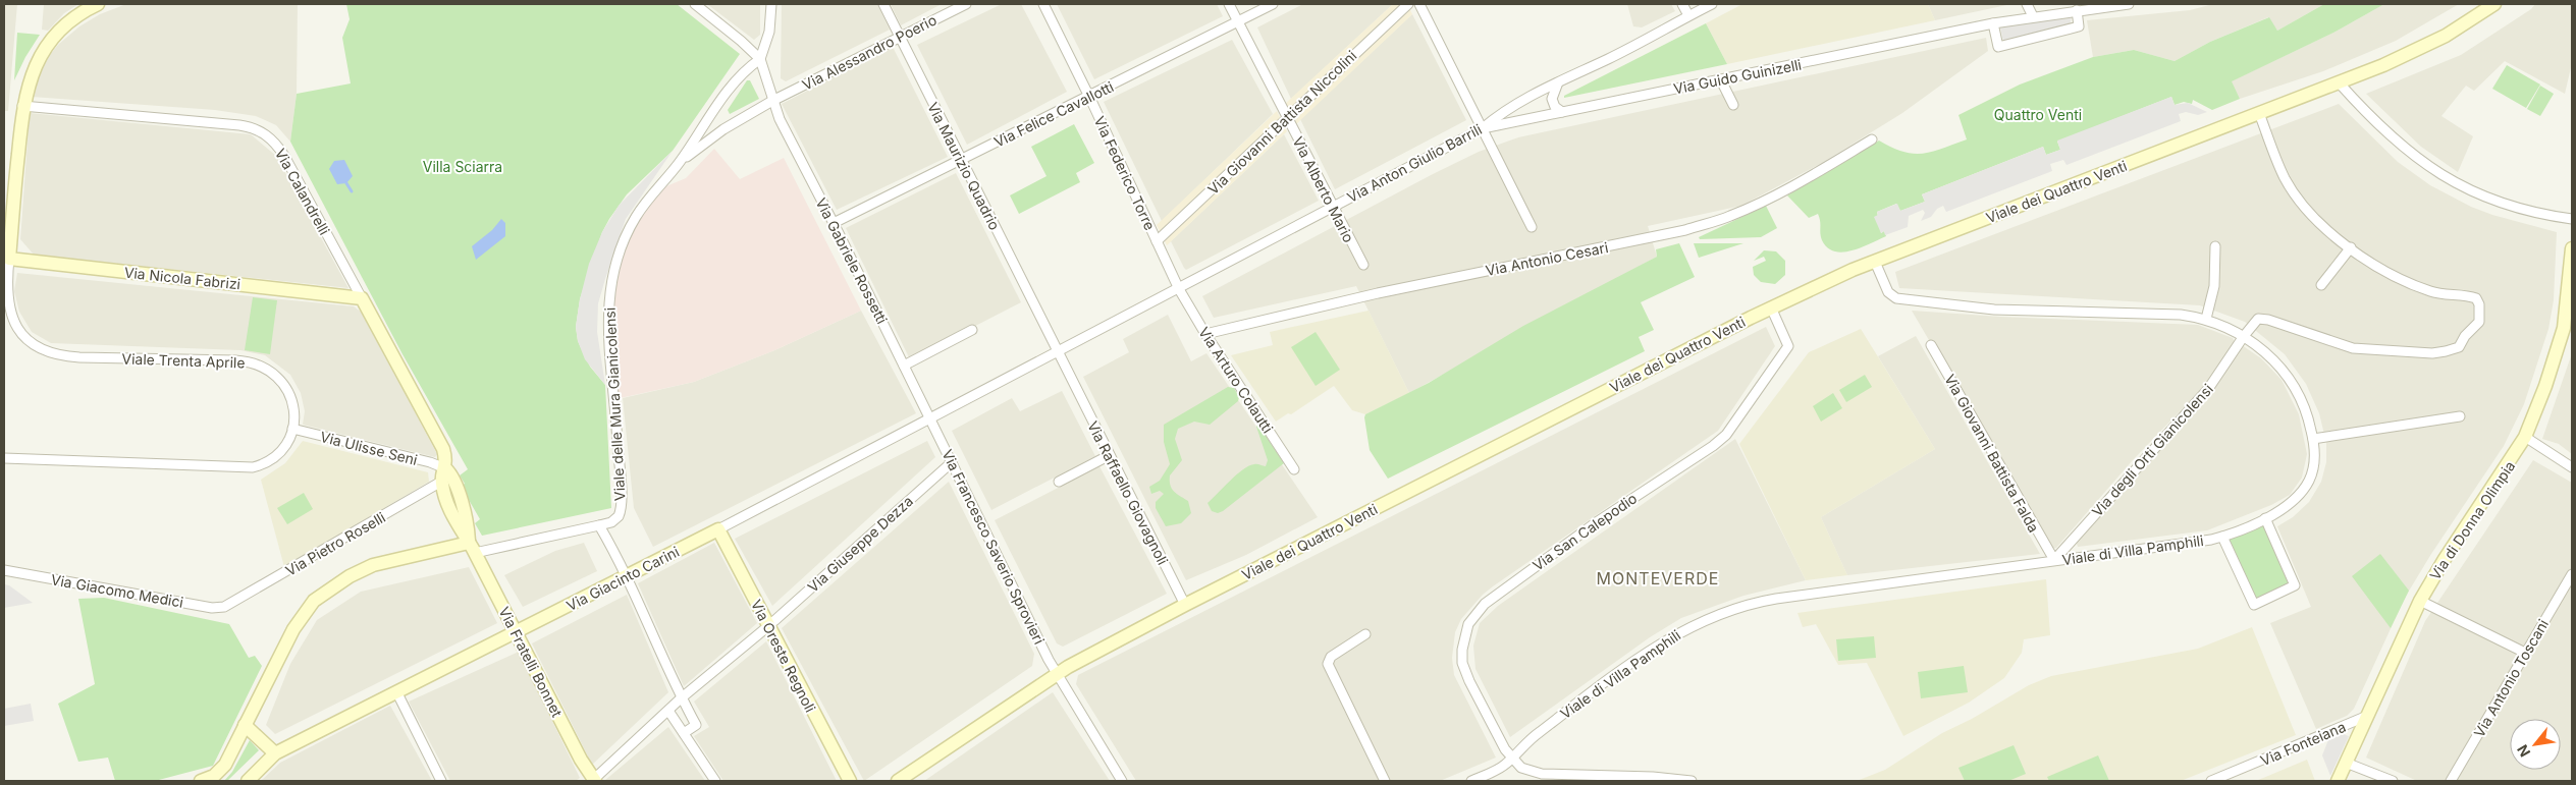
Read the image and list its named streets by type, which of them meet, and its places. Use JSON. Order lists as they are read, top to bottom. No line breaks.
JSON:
{"streets":{"street":["Via Alessandro Poerio","Via Guido Guinizelli","Via Felice Cavallotti","Via Giovanni Battista Niccolini","Via Anton Giulio Barrili","Via Maurizio Quadrio","Via Federico Torre","Via Alberto Mario","Via Calandrelli","Viale dei Quattro Venti","Via Antonio Cesari","Via Gabriele Rossetti","Via Nicola Fabrizi","Viale Trenta Aprile","Via Arturo Colautti","Viale delle Mura Gianicolensi","Via Ulisse Seni","Via degli Orti Gianicolensi","Via Giovanni Battista Falda","Via Raffaello Giovagnoli","Via di Donna Olimpia","Via San Calepodio","Via Pietro Roselli","Via Giuseppe Dezza","Via Francesco Saverio Sprovieri","Viale di Villa Pamphili","Via Giacinto Carini","Via Giacomo Medici","Via Oreste Regnoli","Via Fratelli Bonnet","Via Antonio Toscani","Via Fonteiana"]},"crossings":[["Via Alessandro Poerio","Via Maurizio Quadrio"],["Via Alessandro Poerio","Via Gabriele Rossetti"],["Via Alessandro Poerio","Viale delle Mura Gianicolensi"],["Via Guido Guinizelli","Via Anton Giulio Barrili"],["Via Felice Cavallotti","Via Maurizio Quadrio"],["Via Felice Cavallotti","Via Federico Torre"],["Via Felice Cavallotti","Via Alberto Mario"],["Via Felice Cavallotti","Via Gabriele Rossetti"],["Via Giovanni Battista Niccolini","Via Federico Torre"],["Via Giovanni Battista Niccolini","Via Alberto Mario"],["Via Anton Giulio Barrili","Via Maurizio Quadrio"],["Via Anton Giulio Barrili","Via Federico Torre"],["Via Anton Giulio Barrili","Via Alberto Mario"],["Via Anton Giulio Barrili","Via Arturo Colautti"],["Via Anton Giulio Barrili","Via Raffaello Giovagnoli"],["Via Anton Giulio Barrili","Via Giacinto Carini"],["Via Maurizio Quadrio","Via Raffaello Giovagnoli"],["Via Maurizio Quadrio","Via Giacinto Carini"],["Via Federico Torre","Via Arturo Colautti"],["Via Calandrelli","Via Nicola Fabrizi"],["Via Calandrelli","Viale delle Mura Gianicolensi"],["Via Calandrelli","Via Ulisse Seni"],["Via Calandrelli","Via Pietro Roselli"],["Via Calandrelli","Via Fratelli Bonnet"],["Viale dei Quattro Venti","Via Raffaello Giovagnoli"],["Viale dei Quattro Venti","Via San Calepodio"],["Viale dei Quattro Venti","Via Francesco Saverio Sprovieri"],["Viale dei Quattro Venti","Viale di Villa Pamphili"],["Via Antonio Cesari","Via Arturo Colautti"],["Via Gabriele Rossetti","Via Francesco Saverio Sprovieri"],["Via Gabriele Rossetti","Via Giacinto Carini"],["Via Nicola Fabrizi","Viale Trenta Aprile"],["Viale Trenta Aprile","Via Ulisse Seni"],["Viale delle Mura Gianicolensi","Via Fratelli Bonnet"],["Via degli Orti Gianicolensi","Via Giovanni Battista Falda"],["Via degli Orti Gianicolensi","Viale di Villa Pamphili"],["Via Giovanni Battista Falda","Viale di Villa Pamphili"],["Via Raffaello Giovagnoli","Via Giacinto Carini"],["Via di Donna Olimpia","Via Fonteiana"],["Via San Calepodio","Viale di Villa Pamphili"],["Via Pietro Roselli","Via Giacomo Medici"],["Via Giuseppe Dezza","Via Francesco Saverio Sprovieri"],["Via Giuseppe Dezza","Via Oreste Regnoli"],["Via Giuseppe Dezza","Via Fratelli Bonnet"],["Via Francesco Saverio Sprovieri","Via Giacinto Carini"],["Via Giacinto Carini","Via Oreste Regnoli"],["Via Giacinto Carini","Via Fratelli Bonnet"]],"districts":["MONTEVERDE"],"parks":["Quattro Venti","Villa Sciarra"],"north":"bottom left"}
